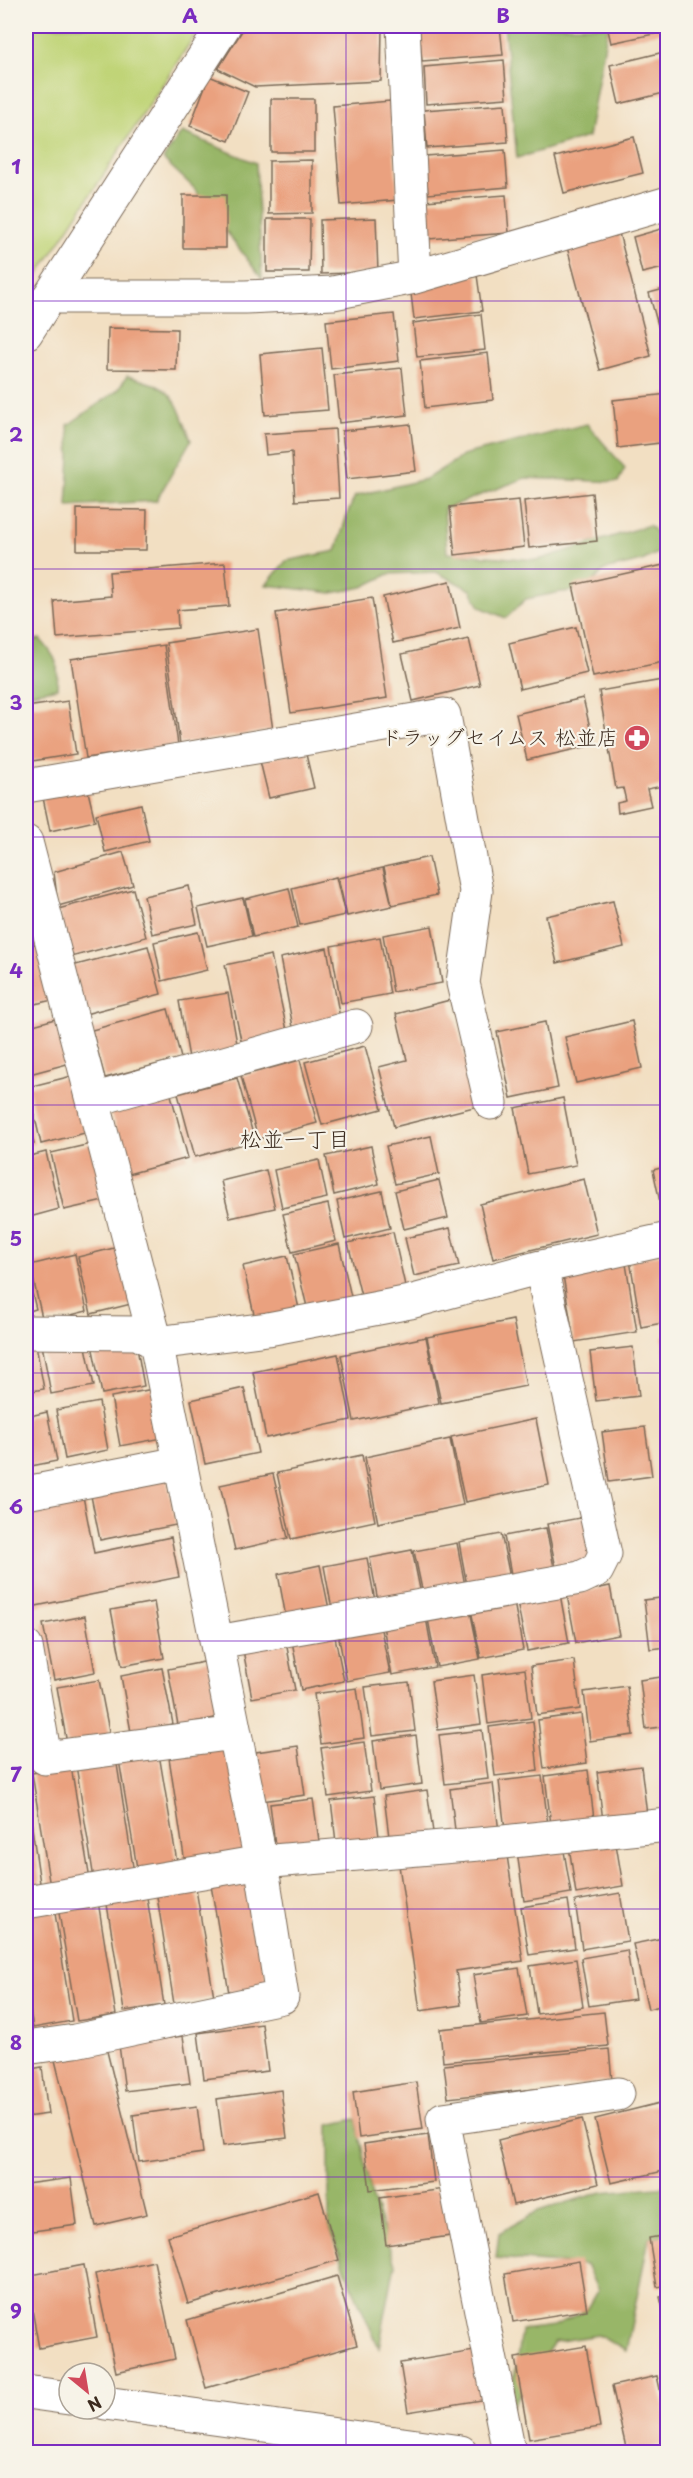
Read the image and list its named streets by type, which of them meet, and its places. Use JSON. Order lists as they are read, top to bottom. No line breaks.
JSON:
{"districts":["松並一丁目"],"places":{"pharmacy":["ドラッグセイムス 松並店"]},"north":"bottom right","grid":{"columns":["A","B"],"rows":["1","2","3","4","5","6","7","8","9"]}}
